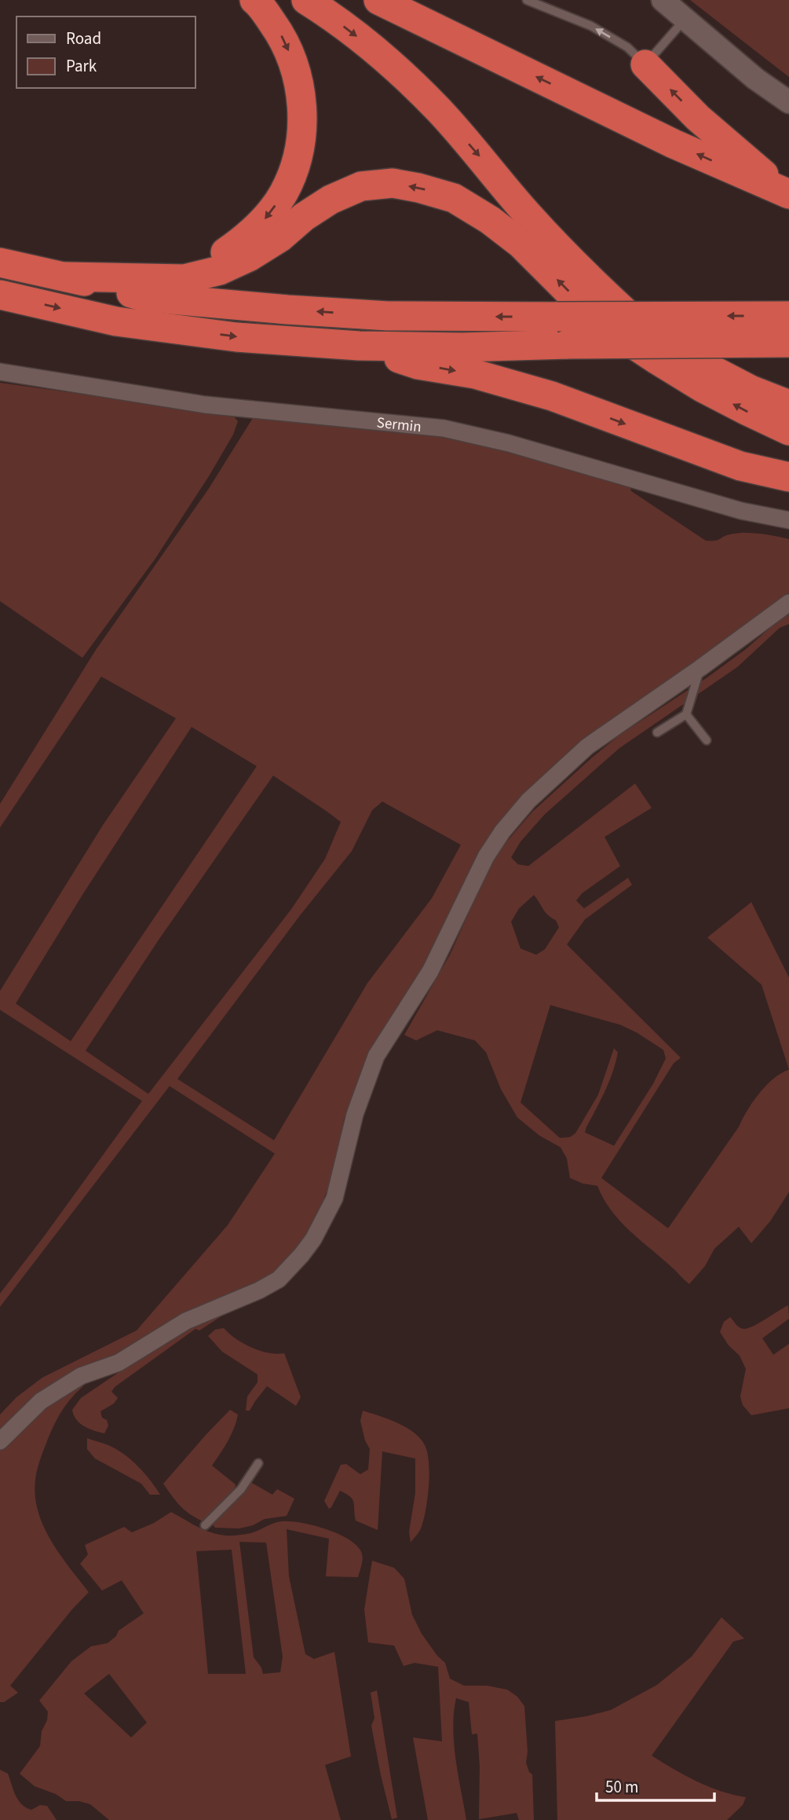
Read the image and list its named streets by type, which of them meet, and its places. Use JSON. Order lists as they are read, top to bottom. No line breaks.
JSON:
{"streets":{"street":["Sermin"]},"legend":["Road","Park"],"scale_bar":"50 m"}
